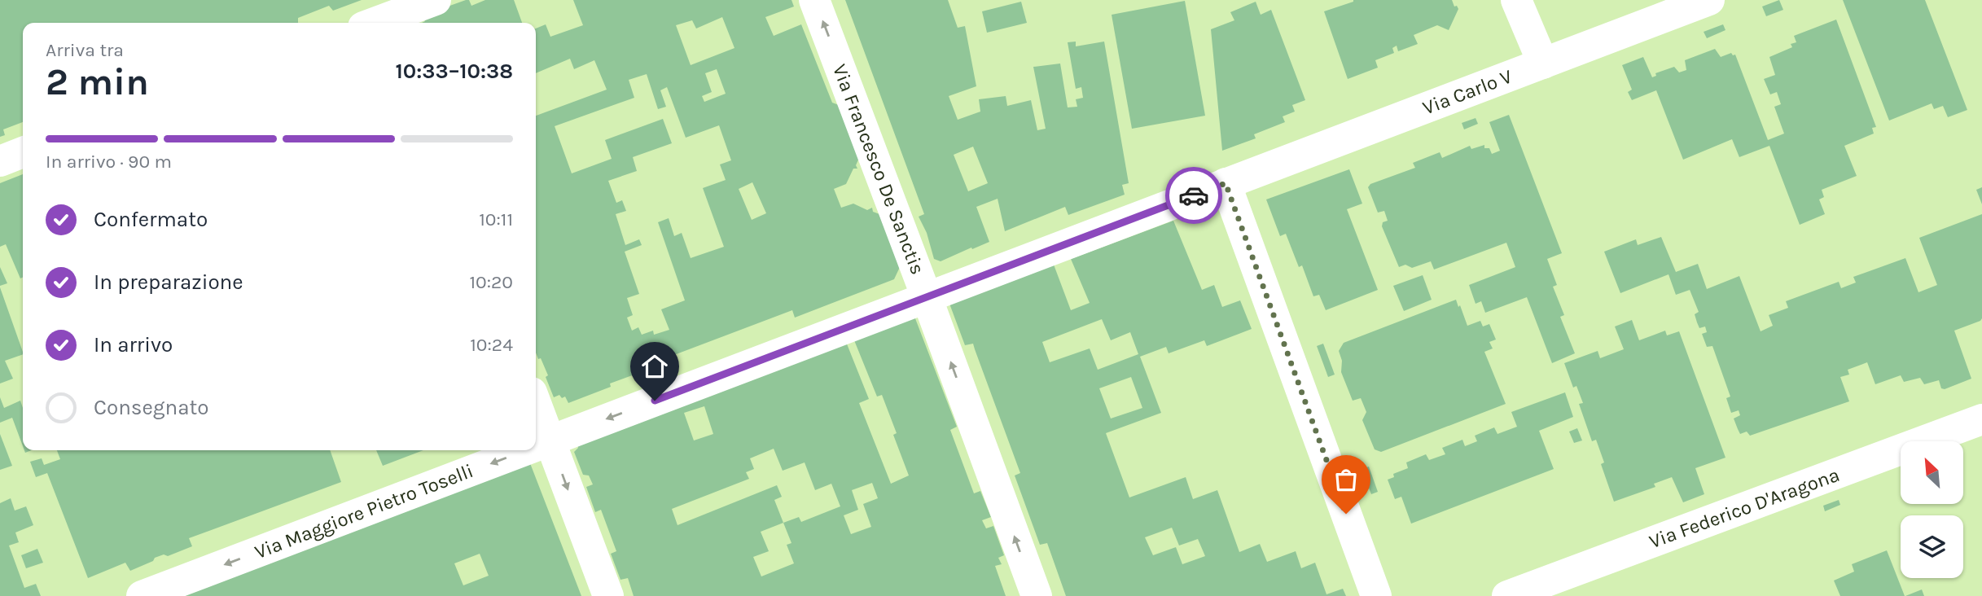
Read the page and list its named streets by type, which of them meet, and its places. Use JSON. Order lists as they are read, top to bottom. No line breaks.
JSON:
{"streets":{"street":["Via Carlo V","Via Francesco De Sanctis","Via Federico D'Aragona","Via Maggiore Pietro Toselli"]},"crossings":[["Via Carlo V","Via Maggiore Pietro Toselli"],["Via Francesco De Sanctis","Via Maggiore Pietro Toselli"]],"one_way":["Via Francesco De Sanctis","Via Maggiore Pietro Toselli"],"north":"top left","page":{"heading":["2 min","Arriva tra","10:33–10:38"],"bar":"In arrivo · 90 m","list":[["Confermato","10:11"],["In preparazione","10:20"],["In arrivo","10:24"],"Consegnato"]}}
